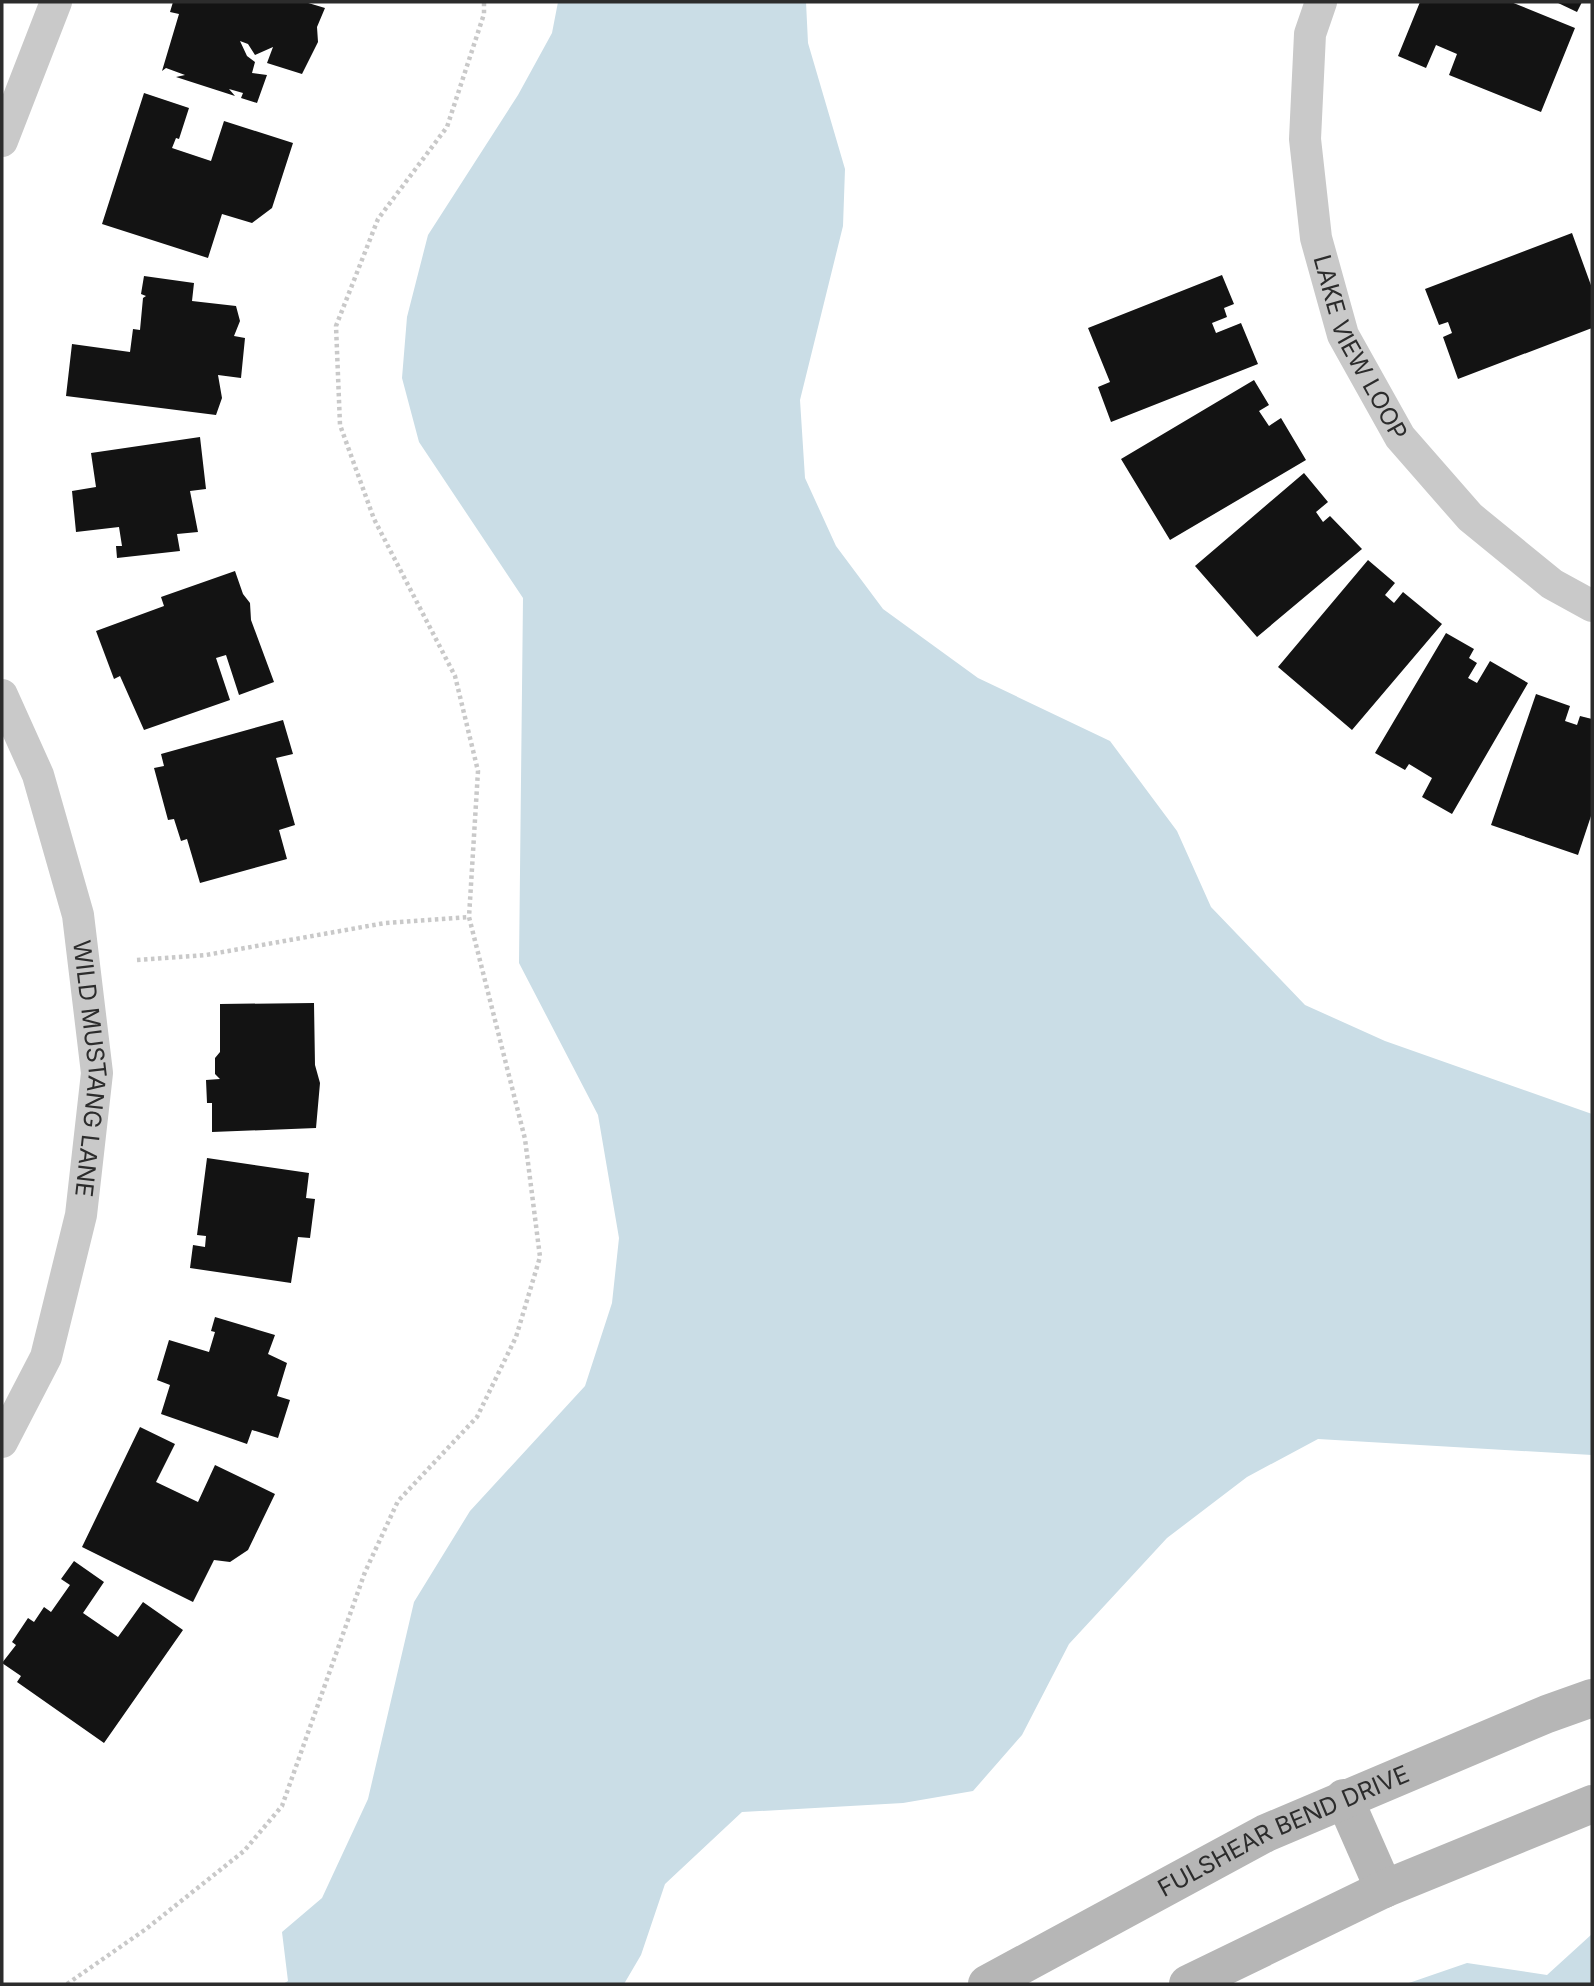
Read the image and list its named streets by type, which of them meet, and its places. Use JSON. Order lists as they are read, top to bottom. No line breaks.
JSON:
{"streets":{"main road":["FULSHEAR BEND DRIVE"],"street":["LAKE VIEW LOOP","WILD MUSTANG LANE"]}}
